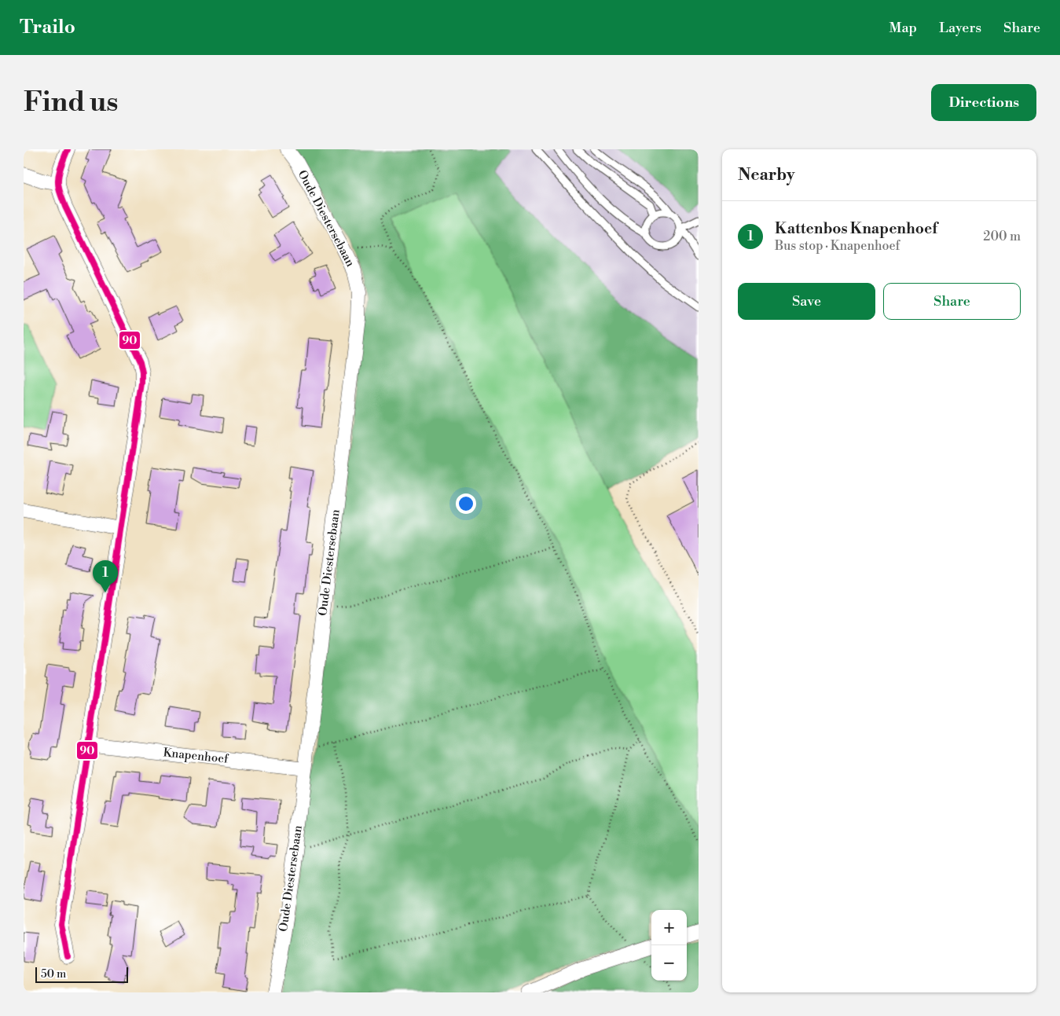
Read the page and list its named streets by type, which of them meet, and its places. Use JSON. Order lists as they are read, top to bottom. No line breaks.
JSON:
{"streets":{"street":["Oude Diestersebaan","Knapenhoef"]},"crossings":[["Oude Diestersebaan","Knapenhoef"]],"lines":["transit line 90"],"scale_bar":"50 m","page":{"header":"Trailo","nav":["Map","Layers","Share"],"buttons":["Directions",["Save","Share"]],"title":"Find us","heading":"Nearby","list":[{"mark":"1","name":"Kattenbos Knapenhoef","note":"Bus stop · Knapenhoef","value":"200 m"}],"pins":"1","map_buttons":["+","−"],"scale":"50 m"}}
